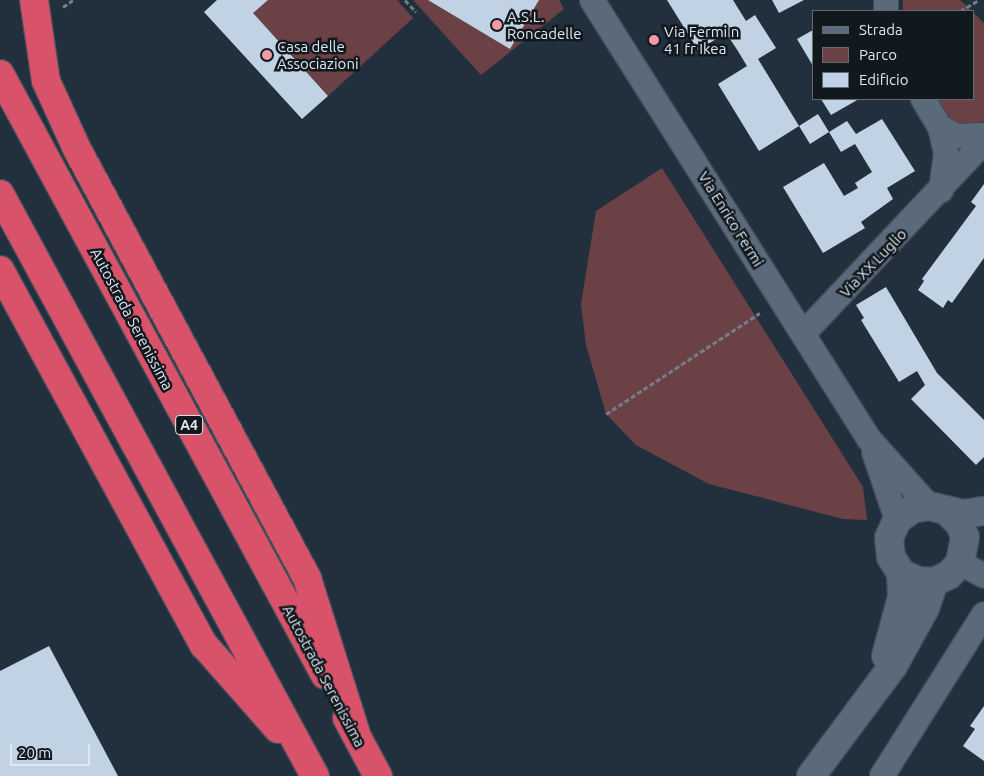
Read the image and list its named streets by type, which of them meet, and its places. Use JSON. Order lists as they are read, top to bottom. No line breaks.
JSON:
{"streets":{"highway":["Autostrada Serenissima","A4"],"street":["Via Enrico Fermi","Via XX Luglio"]},"crossings":[["Via Enrico Fermi","Via XX Luglio"]],"places":["A.S.L. Roncadelle","Via Fermi n 41 fr Ikea","Casa delle Associazioni"],"legend":["Strada","Parco","Edificio"],"scale_bar":"20 m"}
